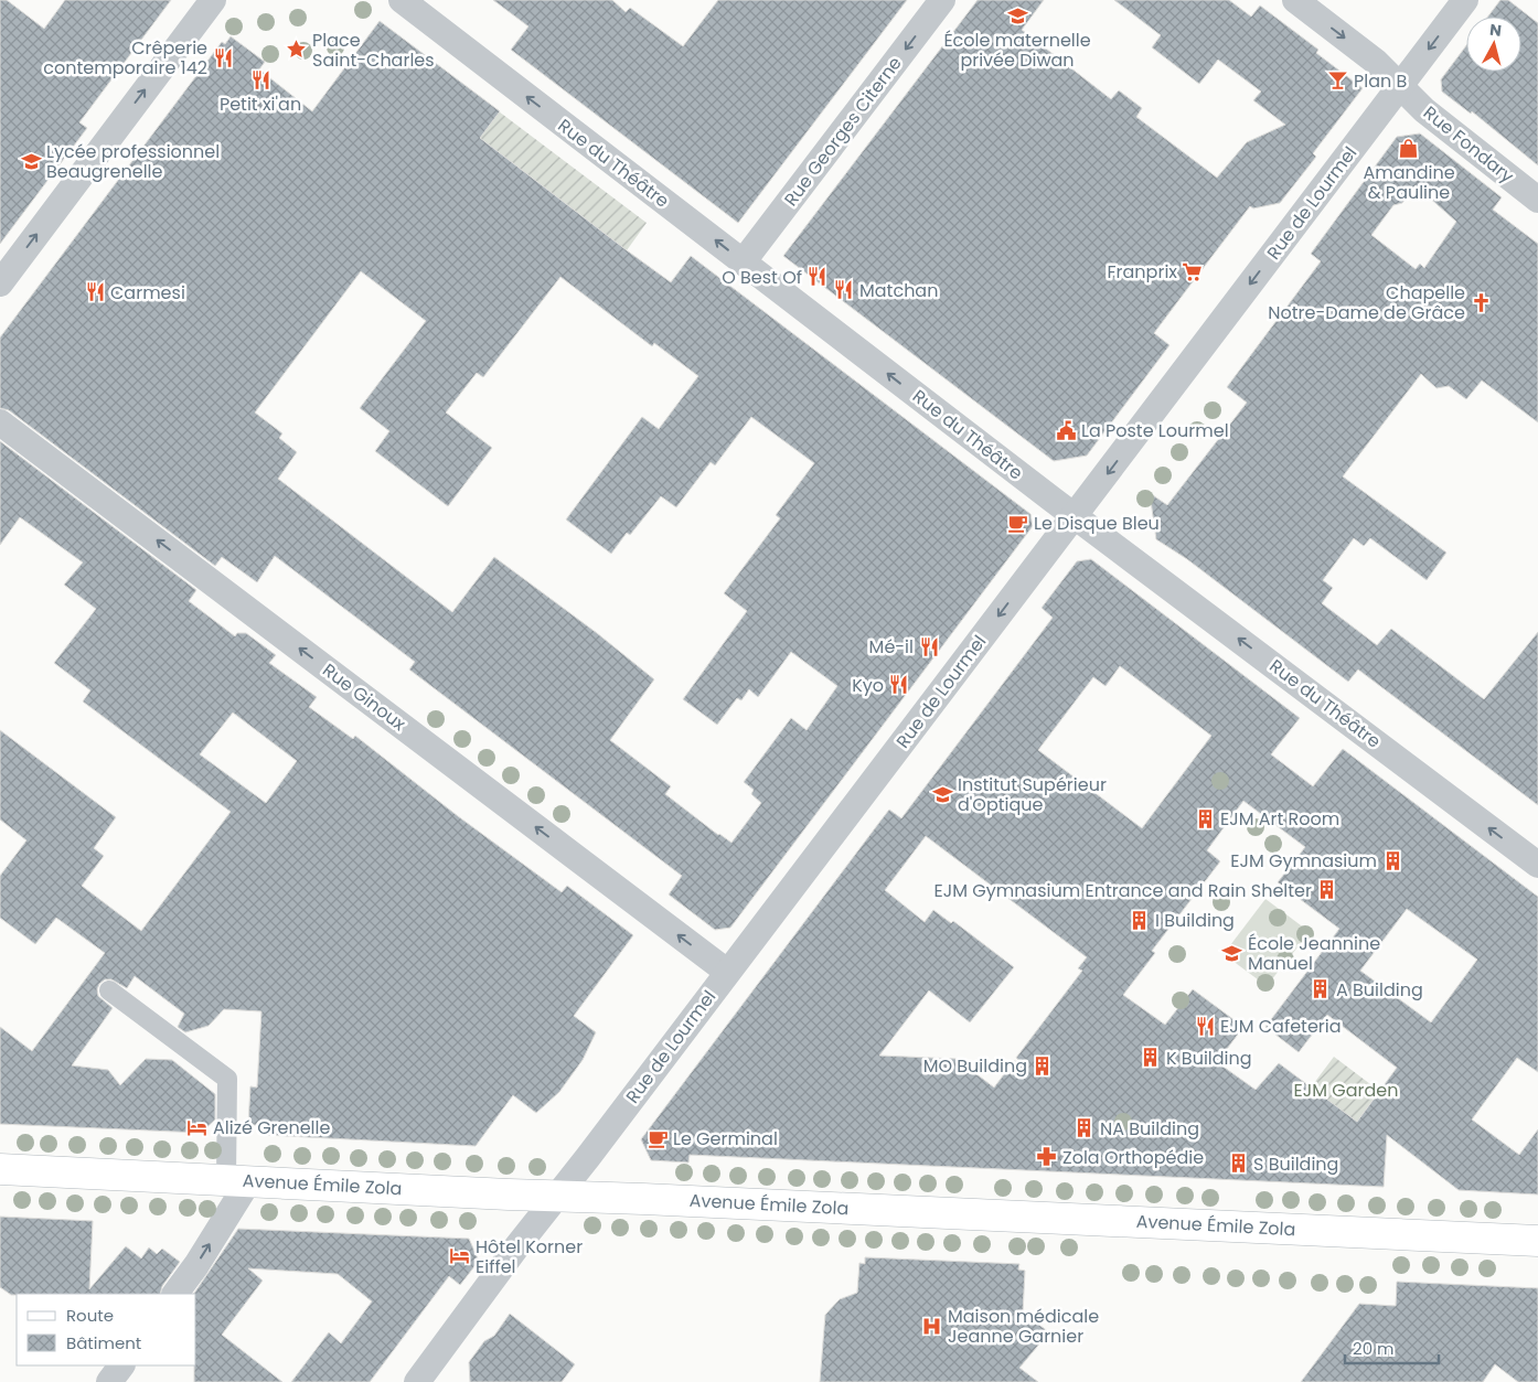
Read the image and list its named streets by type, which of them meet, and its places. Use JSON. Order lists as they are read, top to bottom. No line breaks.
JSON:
{"streets":{"main road":["Avenue Émile Zola"],"street":["Rue Georges Citerne","Rue Fondary","Rue du Théâtre","Rue de Lourmel","Rue Ginoux"]},"crossings":[["Rue Georges Citerne","Rue du Théâtre"],["Rue Fondary","Rue de Lourmel"],["Rue du Théâtre","Rue de Lourmel"],["Rue de Lourmel","Rue Ginoux"],["Rue de Lourmel","Avenue Émile Zola"]],"one_way":["Rue Georges Citerne","Rue Fondary","Rue du Théâtre","Rue de Lourmel","Rue Ginoux"],"parks":["EJM Garden"],"places":{"school or university":["École maternelle privée Diwan","Lycée professionnel Beaugrenelle","Institut Supérieur d'Optique","École Jeannine Manuel"],"place":["Place Saint-Charles"],"restaurant":["Crêperie contemporaire 142","Petit xi'an","O Best Of","Matchan","Carmesi","Mé-il","Kyo","EJM Cafeteria"],"bar":["Plan B"],"shop":["Amandine & Pauline"],"supermarket":["Franprix"],"church":["Chapelle Notre-Dame de Grâce"],"public building":["La Poste Lourmel"],"cafe":["Le Disque Bleu","Le Germinal"],"building":["EJM Art Room","EJM Gymnasium","EJM Gymnasium Entrance and Rain Shelter","I Building","A Building","K Building","MO Building","NA Building","S Building"],"hotel":["Alizé Grenelle","Hôtel Korner Eiffel"],"pharmacy":["Zola Orthopédie"],"hospital":["Maison médicale Jeanne Garnier"]},"legend":["Route","Bâtiment"],"scale_bar":"20 m","north":"top"}
